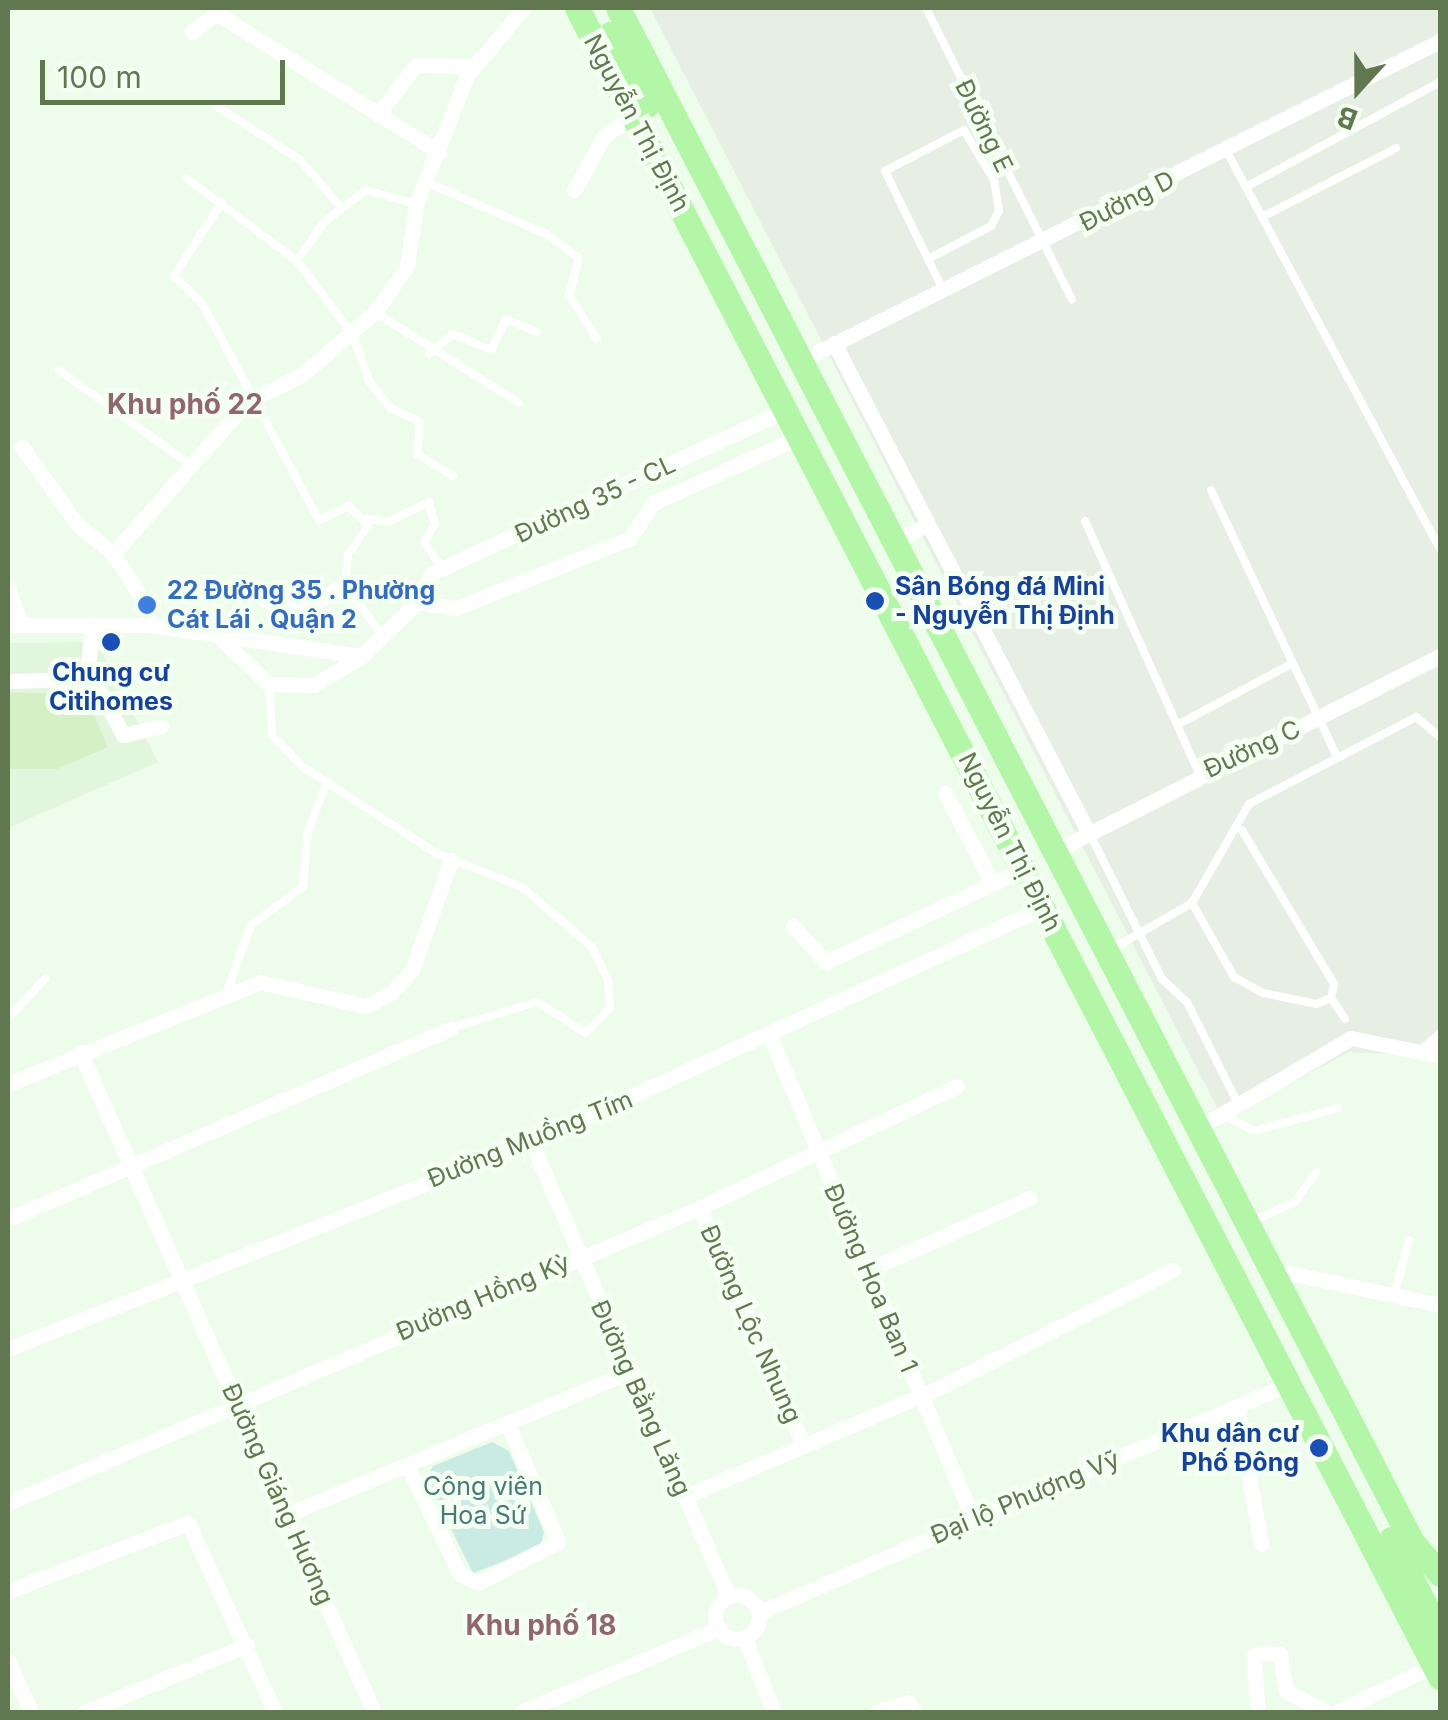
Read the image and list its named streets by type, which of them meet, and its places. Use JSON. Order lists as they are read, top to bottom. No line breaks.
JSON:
{"streets":{"main road":["Nguyễn Thị Định"],"street":["Đường D","Đường 35 - CL","Đường C","Đường Muồng Tím","Đường Hoa Ban 1","Đường Hồng Kỳ","Đường Lộc Nhung","Đường Bằng Lăng","Đường Giáng Hương","Đại lộ Phượng Vỹ"],"lane":["Đường E"]},"crossings":[["Nguyễn Thị Định","Đường D"],["Nguyễn Thị Định","Đường 35 - CL"],["Nguyễn Thị Định","Đường C"],["Nguyễn Thị Định","Đường Muồng Tím"],["Nguyễn Thị Định","Đại lộ Phượng Vỹ"],["Đường E","Đường D"],["Đường Muồng Tím","Đường Hoa Ban 1"],["Đường Muồng Tím","Đường Bằng Lăng"],["Đường Muồng Tím","Đường Giáng Hương"],["Đường Hoa Ban 1","Đường Hồng Kỳ"],["Đường Hoa Ban 1","Đại lộ Phượng Vỹ"],["Đường Hồng Kỳ","Đường Lộc Nhung"],["Đường Hồng Kỳ","Đường Bằng Lăng"],["Đường Hồng Kỳ","Đường Giáng Hương"],["Đường Bằng Lăng","Đại lộ Phượng Vỹ"]],"districts":["Khu phố 22","Khu phố 18"],"parks":["Công viên Hoa Sứ"],"places":["Sân Bóng đá Mini - Nguyễn Thị Định","22 Đường 35 . Phường Cát Lái . Quận 2","Chung cư Citihomes","Khu dân cư Phố Đông"],"scale_bar":"100 m","north":"bottom"}
